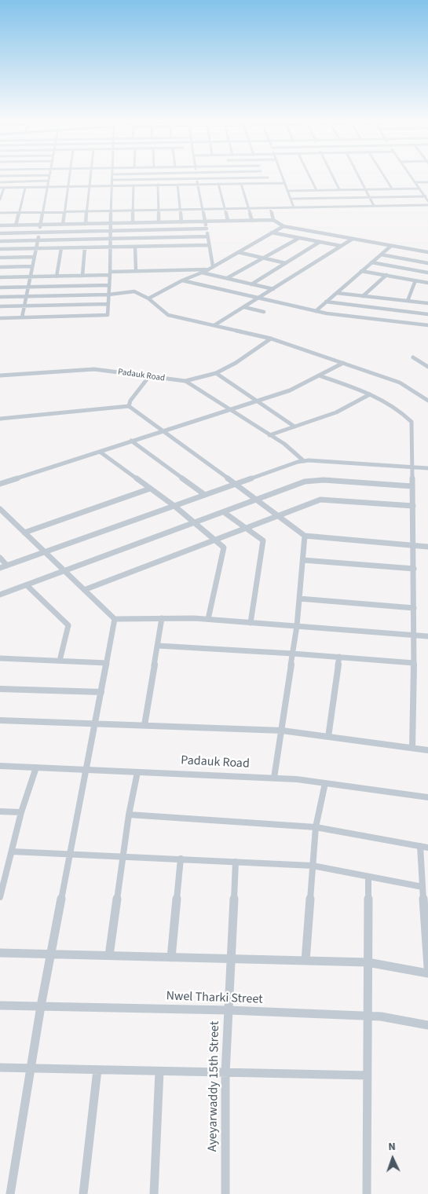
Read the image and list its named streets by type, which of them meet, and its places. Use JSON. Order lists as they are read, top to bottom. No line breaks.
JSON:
{"streets":{"street":["Padauk Road","Nwel Tharki Street","Ayeyarwaddy 15th Street"]},"crossings":[["Nwel Tharki Street","Ayeyarwaddy 15th Street"]],"north":"top"}
